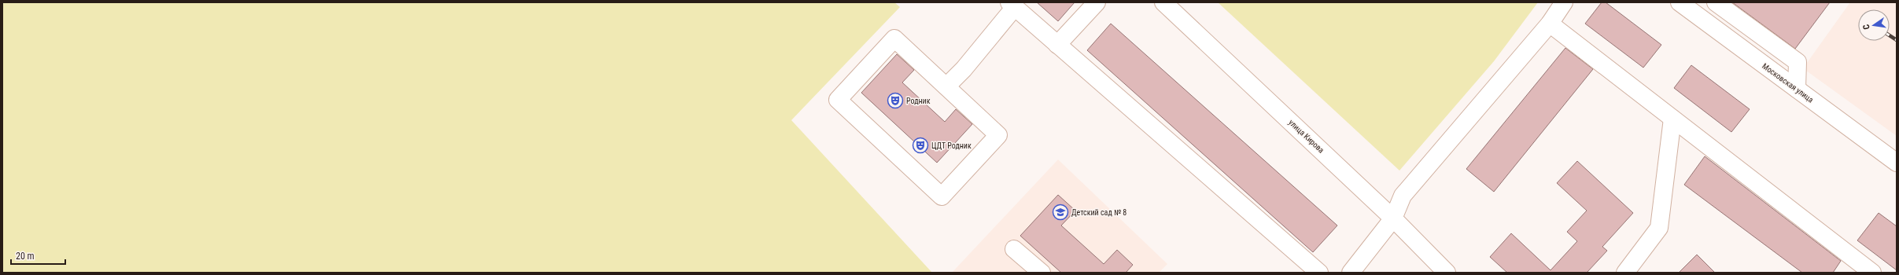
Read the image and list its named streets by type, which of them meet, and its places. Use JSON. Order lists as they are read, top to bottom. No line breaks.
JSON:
{"streets":{"street":["Московская улица","улица Кирова"]},"places":{"theatre":["Родник","ЦДТ Родник"],"school or university":["Детский сад № 8"]},"scale_bar":"20 m","north":"left"}
